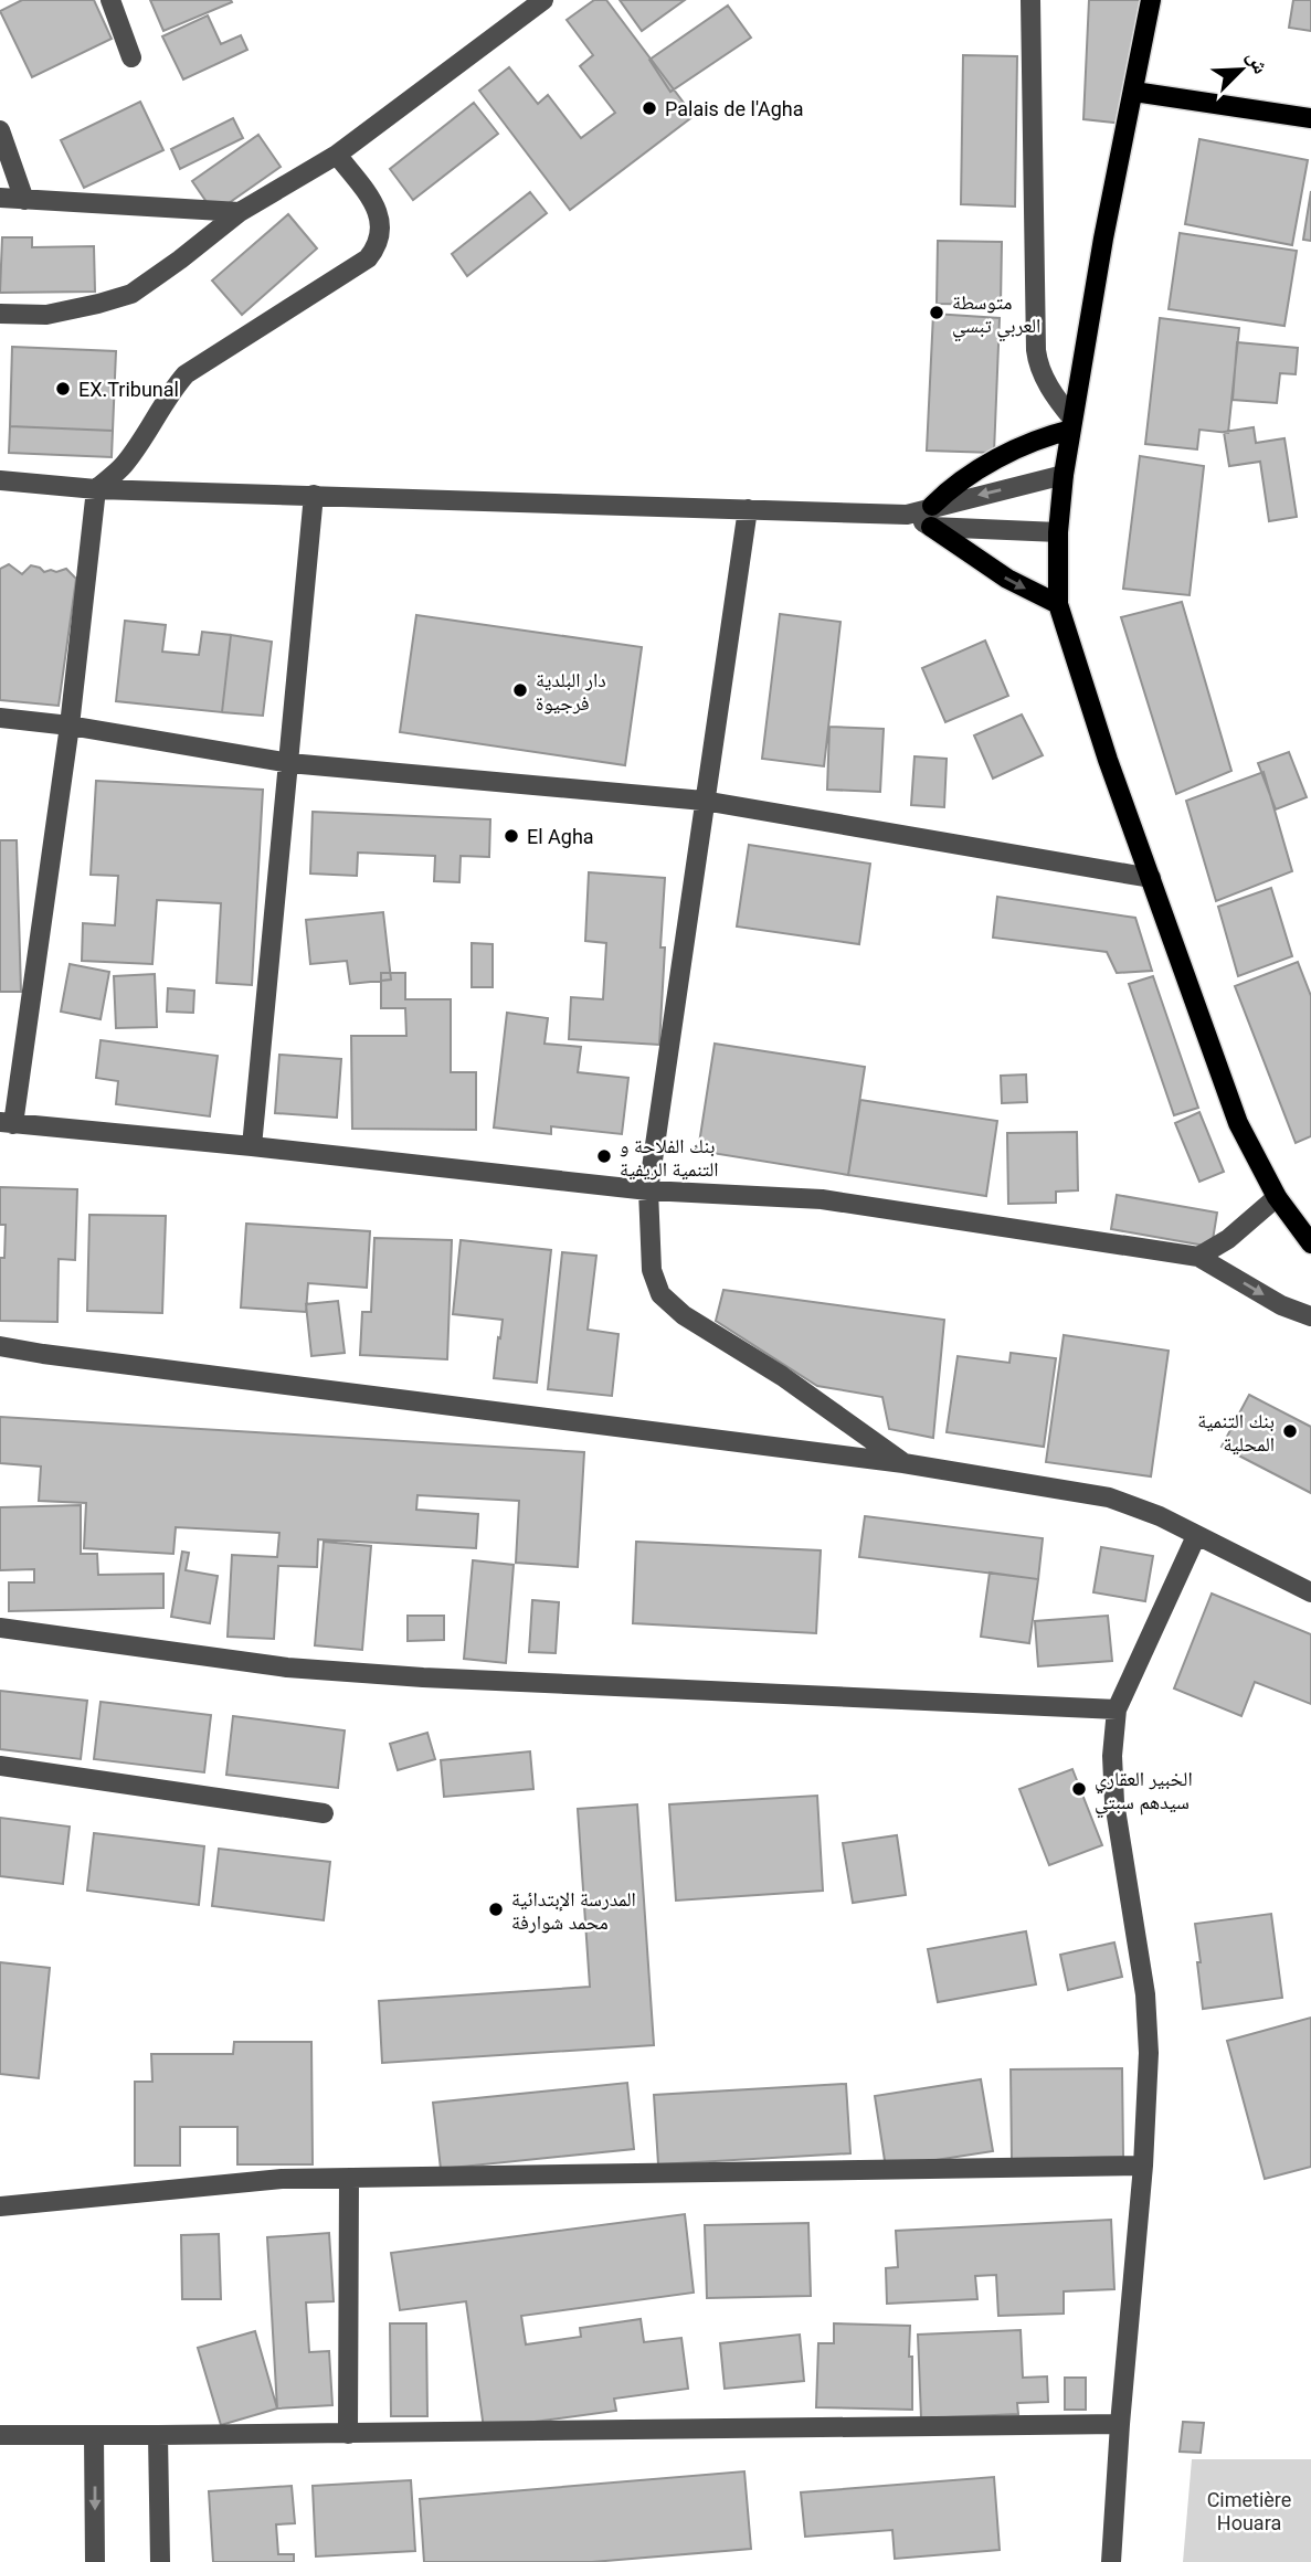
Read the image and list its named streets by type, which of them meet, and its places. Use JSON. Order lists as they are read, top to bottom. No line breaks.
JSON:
{"parks":["Cimetière Houara"],"places":["Palais de l'Agha","متوسطة العربي تبسي","EX.Tribunal","دار البلدية فرجيوة","El Agha","بنك الفلاحة و التنمية الريفية","بنك التنمية المحلية","الخبير العقاري سيدهم سبتي","المدرسة الإبتدائية محمد شوارفة"],"north":"top right"}
